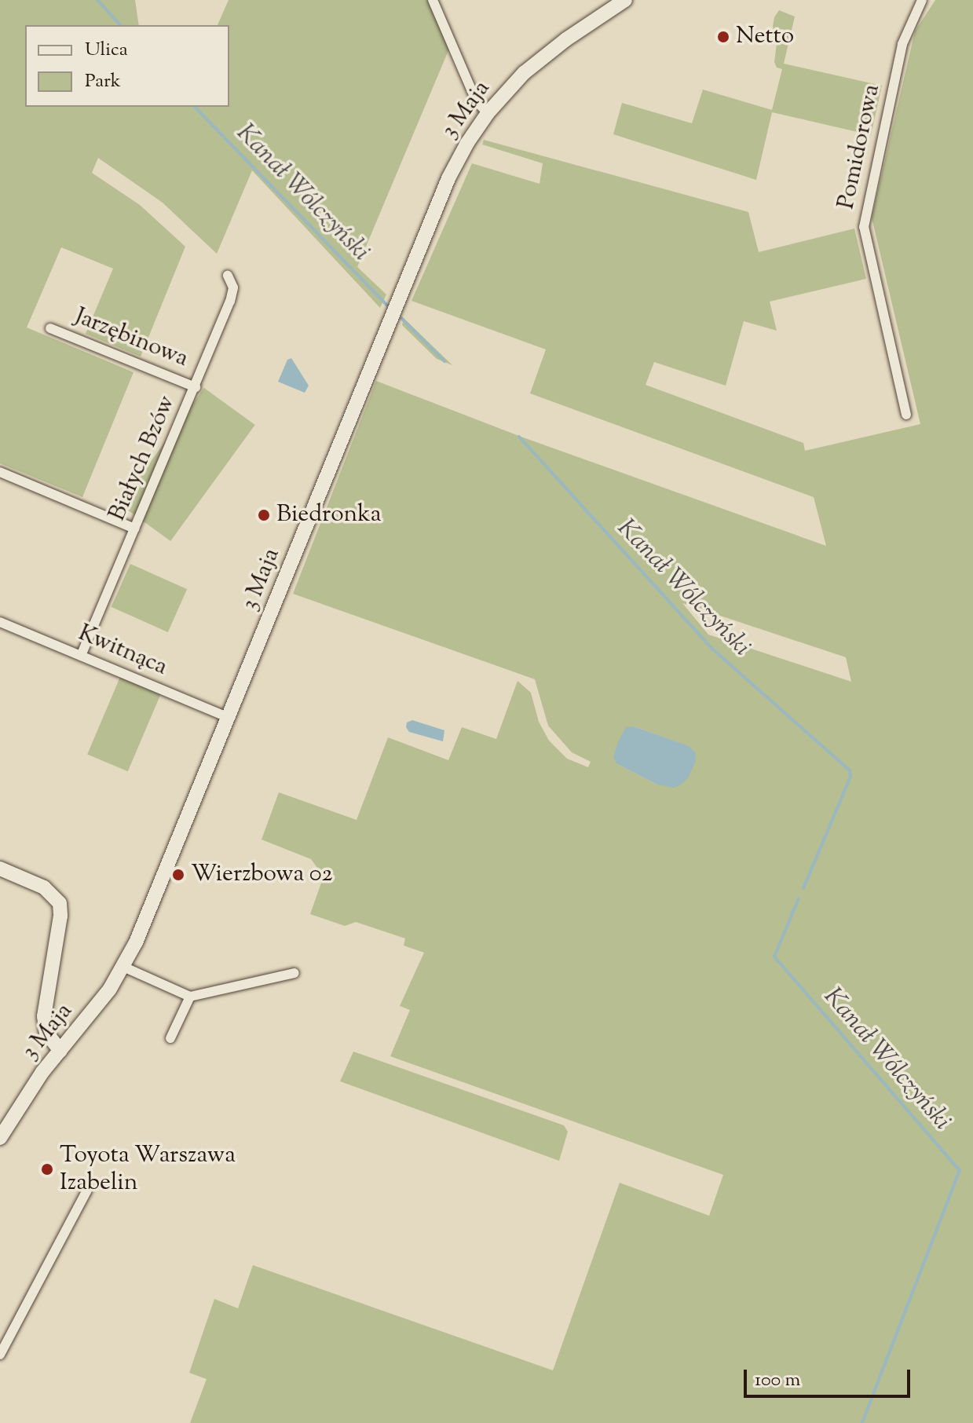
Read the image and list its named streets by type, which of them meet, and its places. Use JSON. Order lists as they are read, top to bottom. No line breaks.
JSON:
{"streets":{"street":["3 Maja","Pomidorowa","Jarzębinowa","Białych Bzów","Kwitnąca"]},"crossings":[["3 Maja","Kwitnąca"],["Jarzębinowa","Białych Bzów"],["Białych Bzów","Kwitnąca"]],"water":["Kanał Wólczyński"],"places":["Netto","Biedronka","Wierzbowa 02","Toyota Warszawa Izabelin"],"legend":["Ulica","Park"],"scale_bar":"100 m"}
